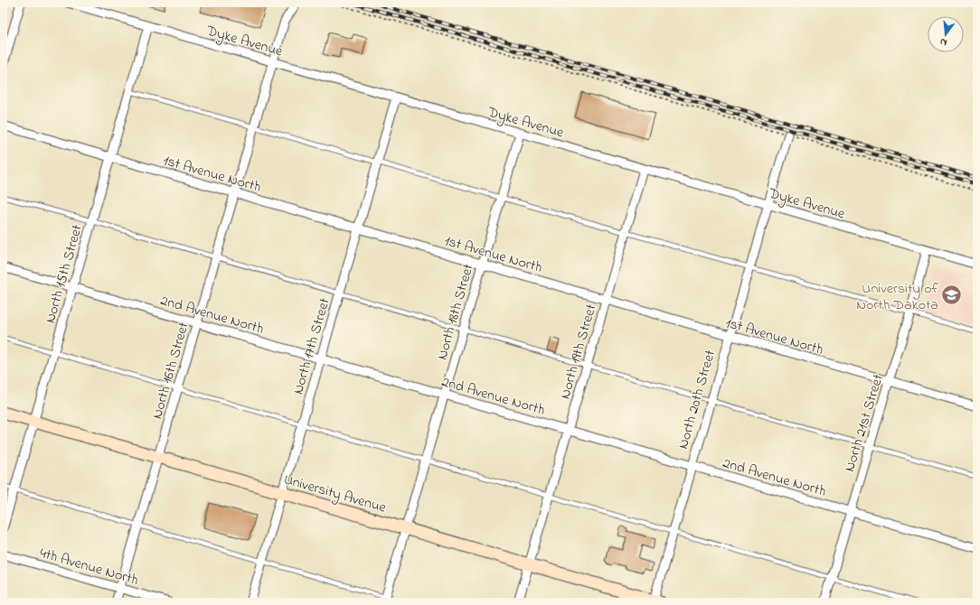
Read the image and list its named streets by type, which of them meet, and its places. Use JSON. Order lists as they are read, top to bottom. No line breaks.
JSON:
{"streets":{"street":["Dyke Avenue","1st Avenue North","North 15th Street","North 18th Street","2nd Avenue North","North 17th Street","North 19th Street","North 16th Street","North 20th Street","North 21st Street","University Avenue","4th Avenue North"]},"crossings":[["Dyke Avenue","North 15th Street"],["Dyke Avenue","North 18th Street"],["Dyke Avenue","North 17th Street"],["Dyke Avenue","North 19th Street"],["Dyke Avenue","North 16th Street"],["Dyke Avenue","North 20th Street"],["Dyke Avenue","North 21st Street"],["1st Avenue North","North 15th Street"],["1st Avenue North","North 18th Street"],["1st Avenue North","North 17th Street"],["1st Avenue North","North 19th Street"],["1st Avenue North","North 16th Street"],["1st Avenue North","North 20th Street"],["1st Avenue North","North 21st Street"],["North 15th Street","2nd Avenue North"],["North 15th Street","University Avenue"],["North 18th Street","2nd Avenue North"],["North 18th Street","University Avenue"],["2nd Avenue North","North 17th Street"],["2nd Avenue North","North 19th Street"],["2nd Avenue North","North 16th Street"],["2nd Avenue North","North 20th Street"],["2nd Avenue North","North 21st Street"],["North 17th Street","University Avenue"],["North 19th Street","University Avenue"],["North 16th Street","University Avenue"],["North 16th Street","4th Avenue North"],["North 20th Street","University Avenue"]],"places":{"school or university":["University of North Dakota"]},"north":"bottom"}
